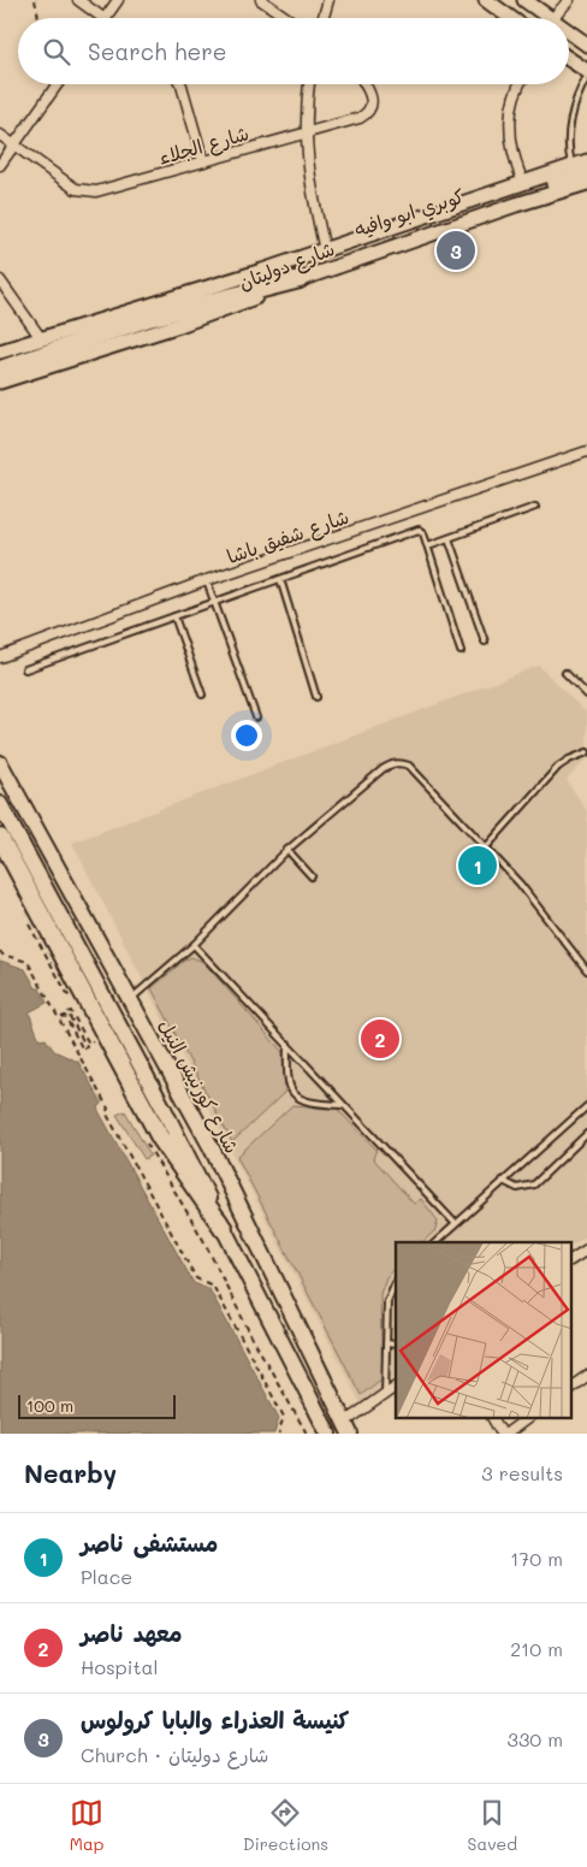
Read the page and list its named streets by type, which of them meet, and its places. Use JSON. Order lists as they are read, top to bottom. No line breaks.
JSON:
{"streets":{"highway":["شارع كورنيش النيل"],"main road":["كوبري ابو وافيه","شارع دوليتان"],"street":["شارع الجلاء","شارع شفيق باشا"]},"scale_bar":"100 m","page":{"search":"Search here","pins":["3","1","2"],"scale":"100 m","heading":["Nearby","3 results"],"list":[{"mark":"1","name":"مستشفى ناصر","note":"Place","value":"170 m"},{"mark":"2","name":"معهد ناصر","note":"Hospital","value":"210 m"},{"mark":"3","name":"كنيسة العذراء والبابا كرولوس","note":"Church · شارع دوليتان","value":"330 m"}],"nav":["Map","Directions","Saved"]}}
